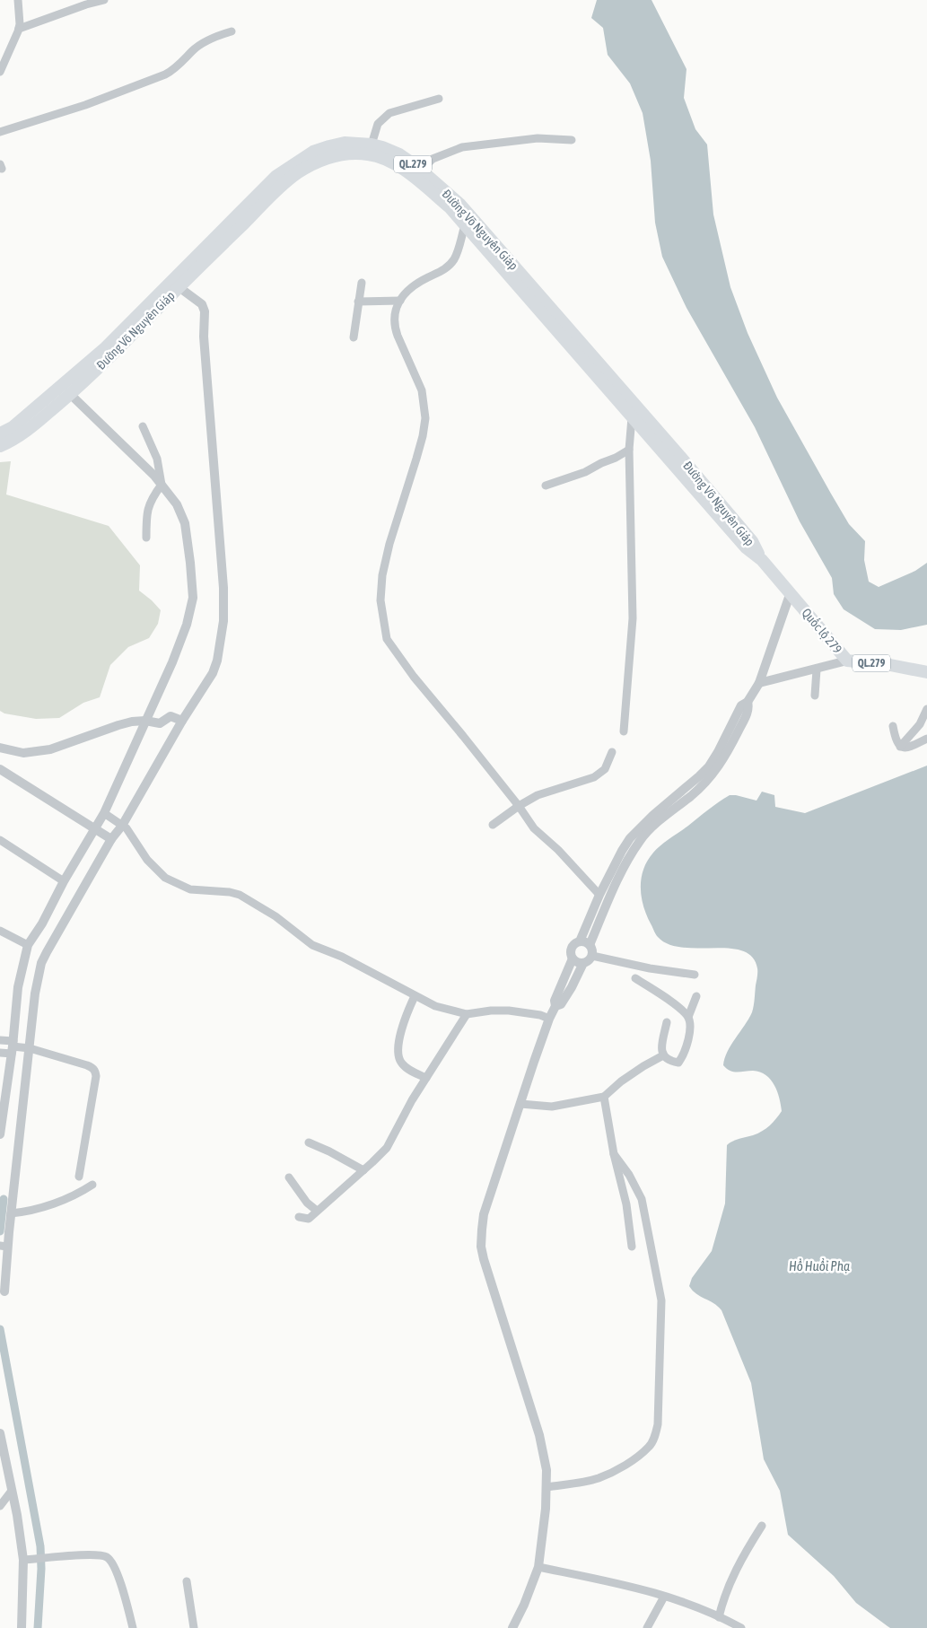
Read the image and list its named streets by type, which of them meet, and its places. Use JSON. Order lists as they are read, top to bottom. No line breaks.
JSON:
{"streets":{"highway":["QL.279","Đường Võ Nguyên Giáp","Quốc lộ 279"]},"crossings":[["Đường Võ Nguyên Giáp","Quốc lộ 279"]],"water":["Hồ Huổi Phạ"]}
